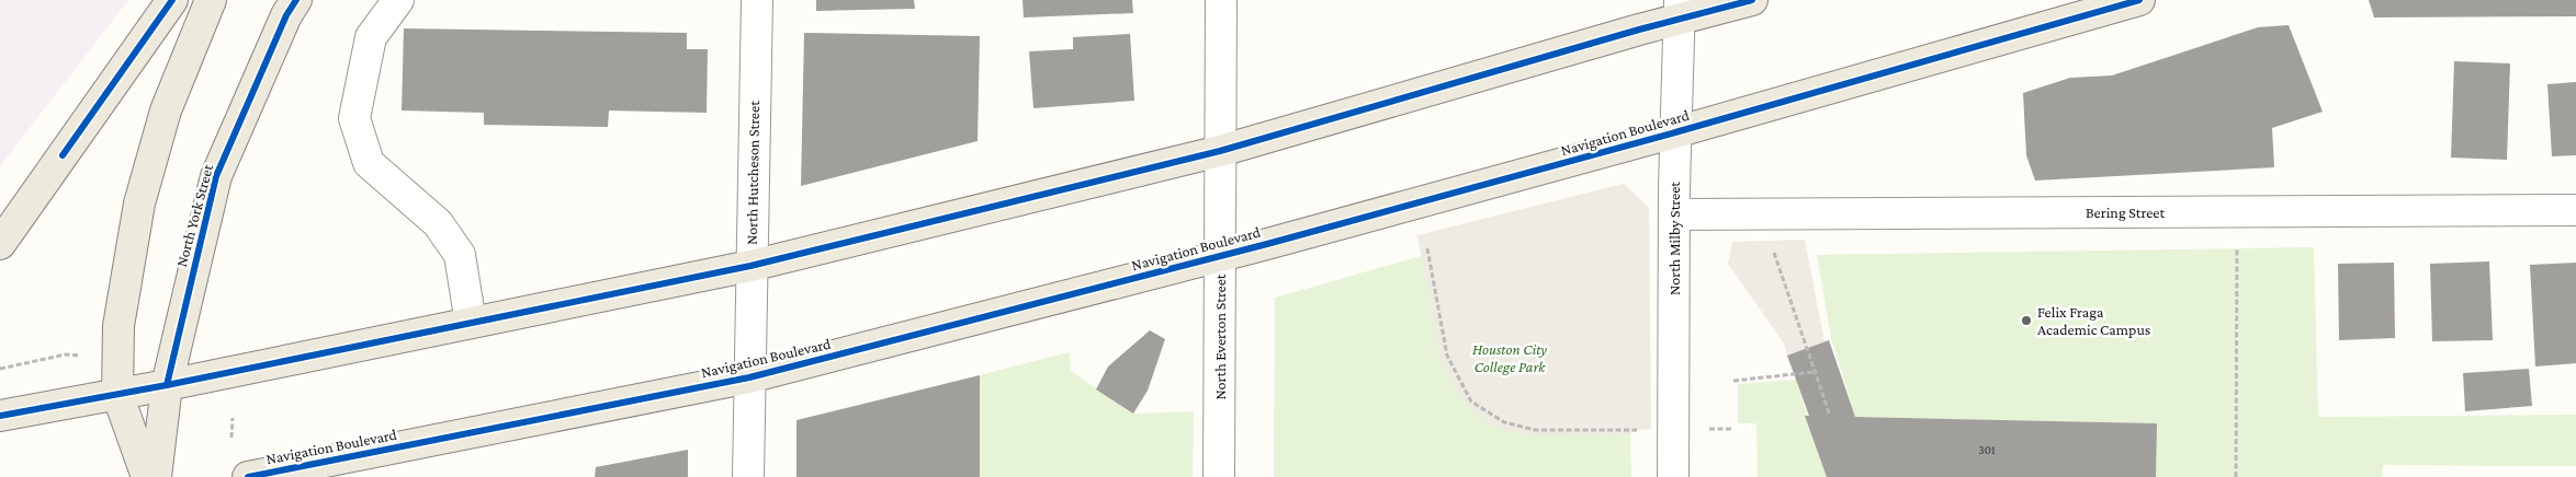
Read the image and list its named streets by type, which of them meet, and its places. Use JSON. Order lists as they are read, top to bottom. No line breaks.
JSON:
{"streets":{"main road":["Navigation Boulevard","North York Street"],"street":["North Hutcheson Street","Bering Street","North Milby Street","North Everton Street"]},"crossings":[["Navigation Boulevard","North Hutcheson Street"],["Navigation Boulevard","North Milby Street"],["Navigation Boulevard","North Everton Street"],["Bering Street","North Milby Street"]],"parks":["Houston City College Park"],"places":["Felix Fraga Academic Campus"],"house_numbers":["301"]}
